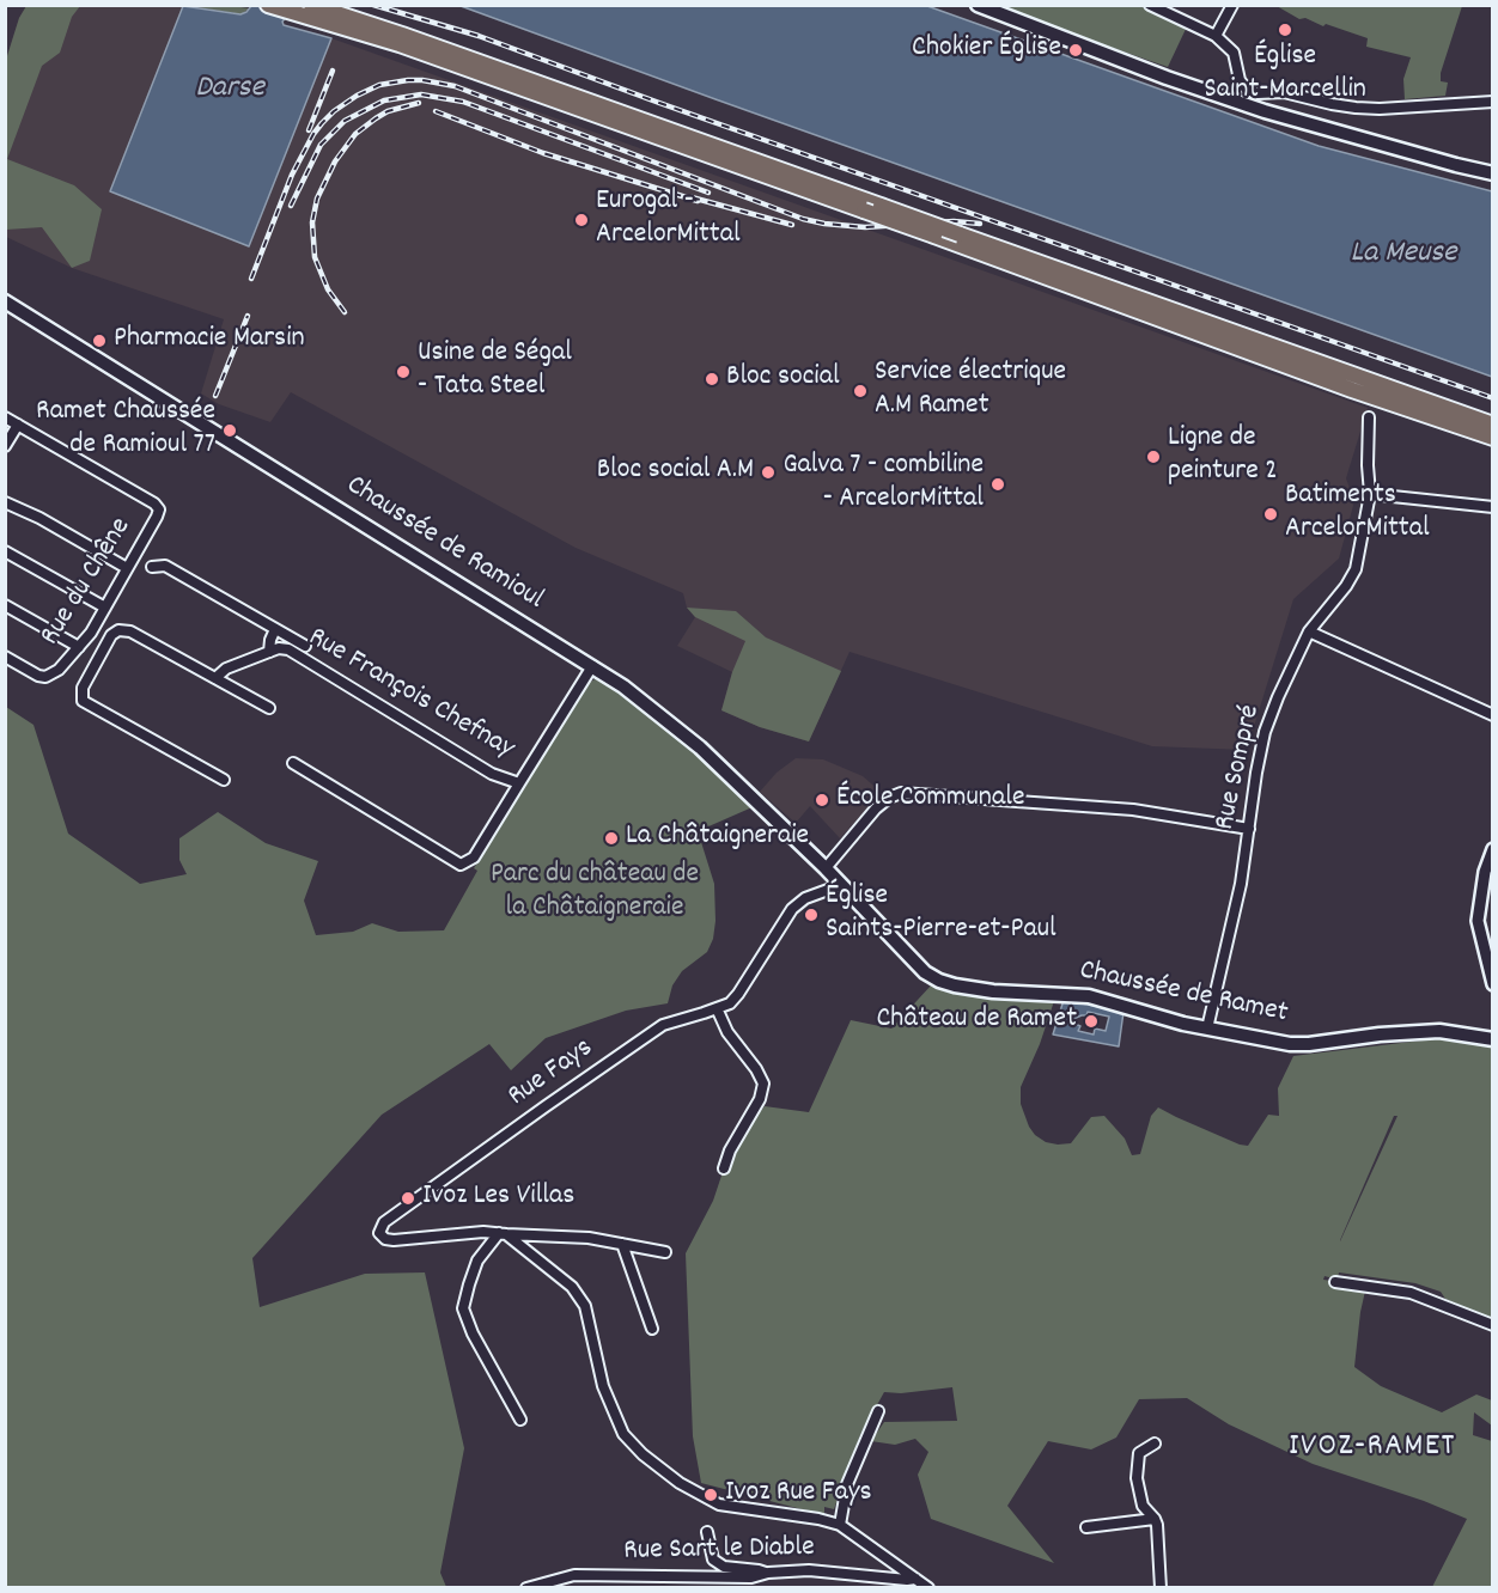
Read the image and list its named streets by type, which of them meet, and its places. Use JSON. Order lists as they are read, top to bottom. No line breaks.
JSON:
{"streets":{"main road":["Chaussée de Ramioul","Chaussée de Ramet"],"street":["Rue du Chêne","Rue François Chefnay","Rue Sompré","Rue Fays","Rue Sart le Diable"]},"crossings":[["Chaussée de Ramioul","Rue François Chefnay"],["Rue Sompré","Chaussée de Ramet"],["Chaussée de Ramet","Rue Fays"]],"districts":["IVOZ-RAMET"],"water":["Darse","La Meuse"],"parks":["Parc du château de la Châtaigneraie"],"places":["Église Saint-Marcellin","Chokier Église","Eurogal - ArcelorMittal","Pharmacie Marsin","Usine de Ségal - Tata Steel","Bloc social","Service électrique A.M Ramet","Ramet Chaussée de Ramioul 77","Ligne de peinture 2","Bloc social A.M","Galva 7 - combiline - ArcelorMittal","Batiments ArcelorMittal","École Communale","La Châtaigneraie","Église Saints-Pierre-et-Paul","Château de Ramet","Ivoz Les Villas","Ivoz Rue Fays"]}
